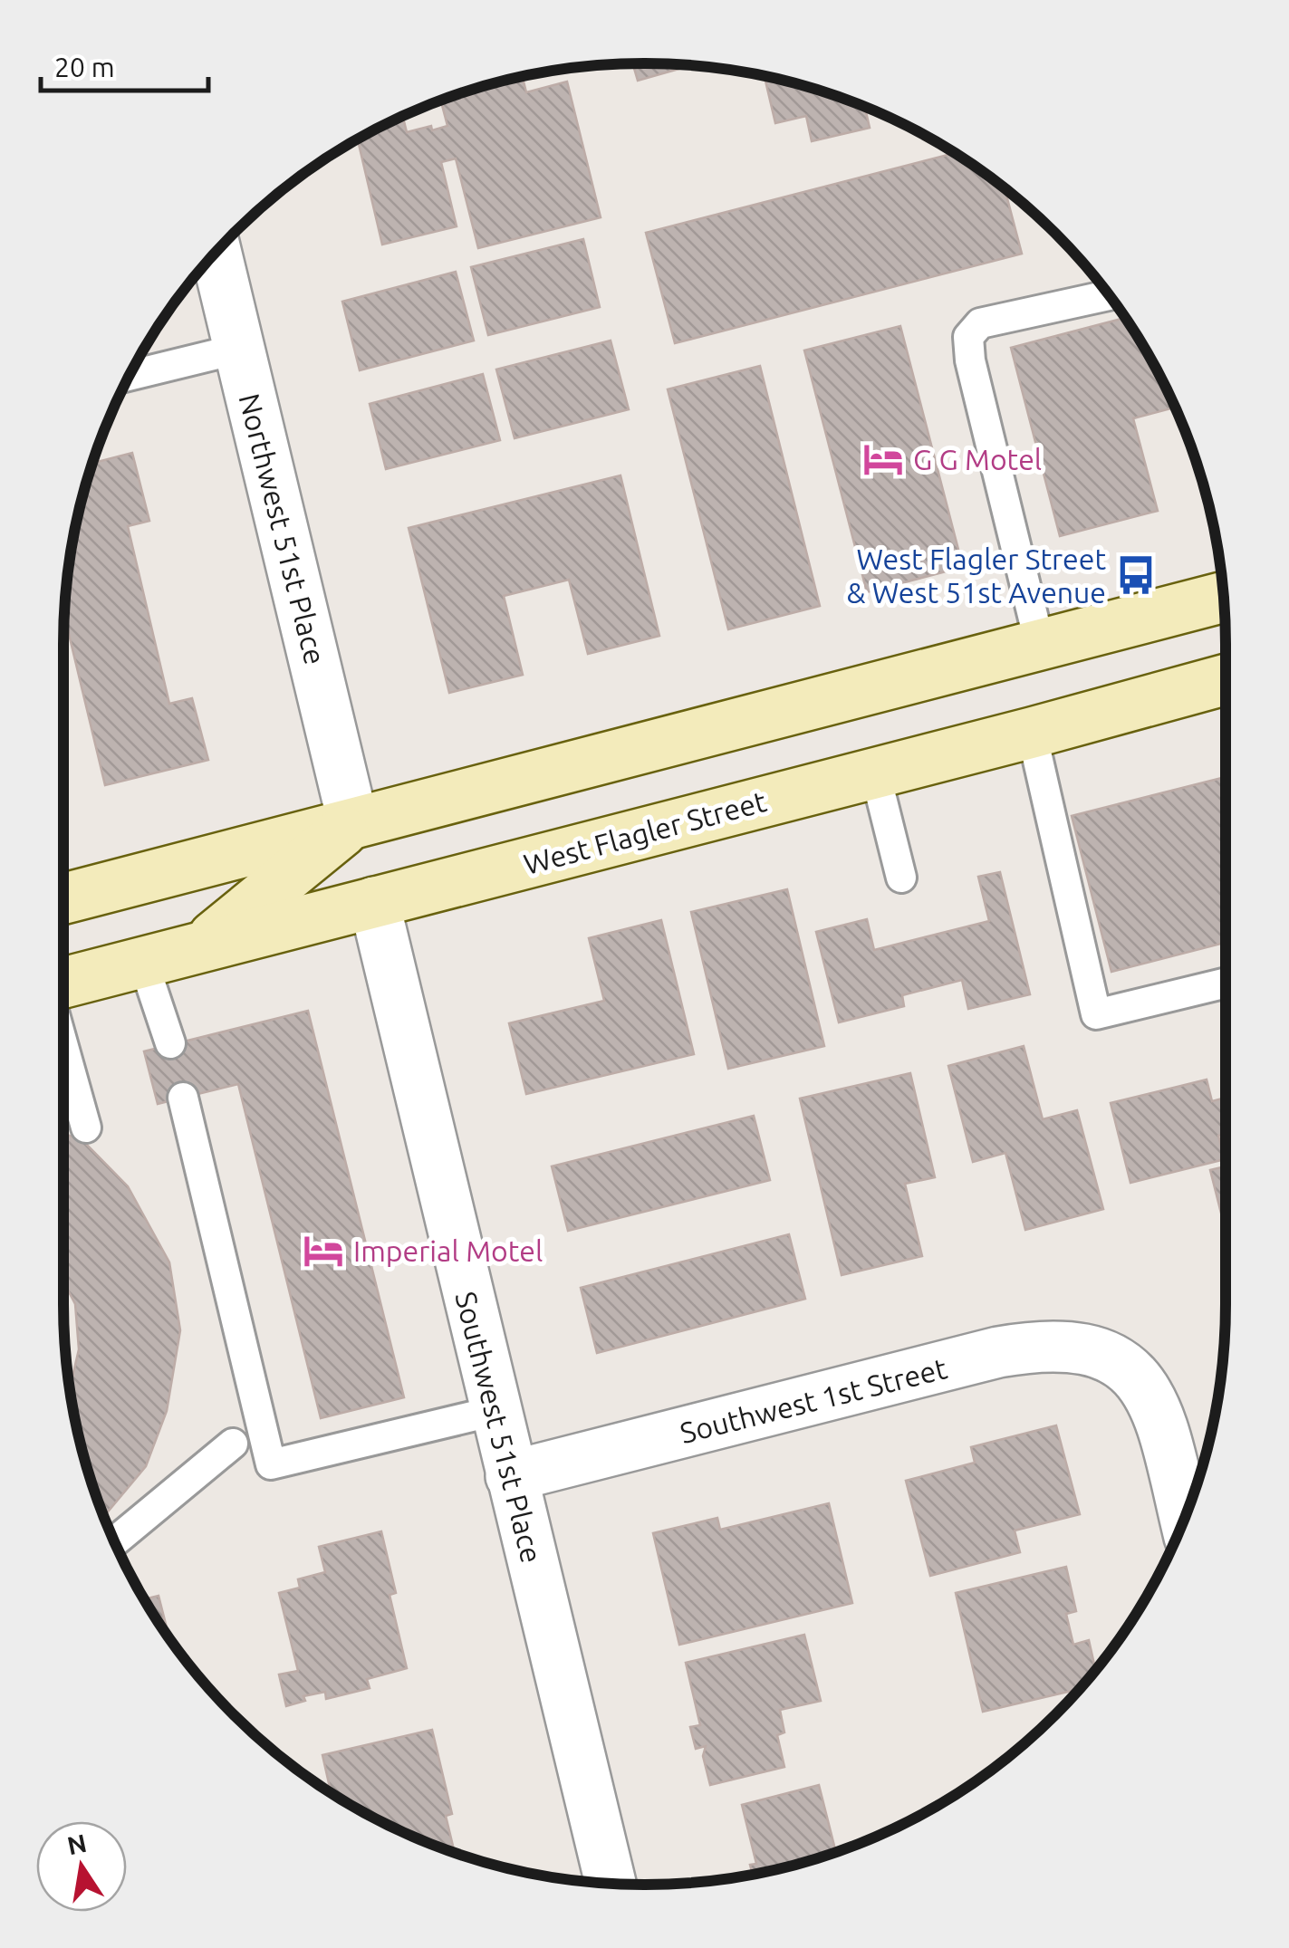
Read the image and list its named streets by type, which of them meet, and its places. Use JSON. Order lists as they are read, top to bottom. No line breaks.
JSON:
{"streets":{"main road":["West Flagler Street"],"street":["Northwest 51st Place","Southwest 1st Street","Southwest 51st Place"]},"crossings":[["West Flagler Street","Southwest 51st Place"],["Southwest 1st Street","Southwest 51st Place"]],"places":{"hotel":["G G Motel","Imperial Motel"],"bus stop":["West Flagler Street & West 51st Avenue"]},"scale_bar":"20 m","north":"top"}
